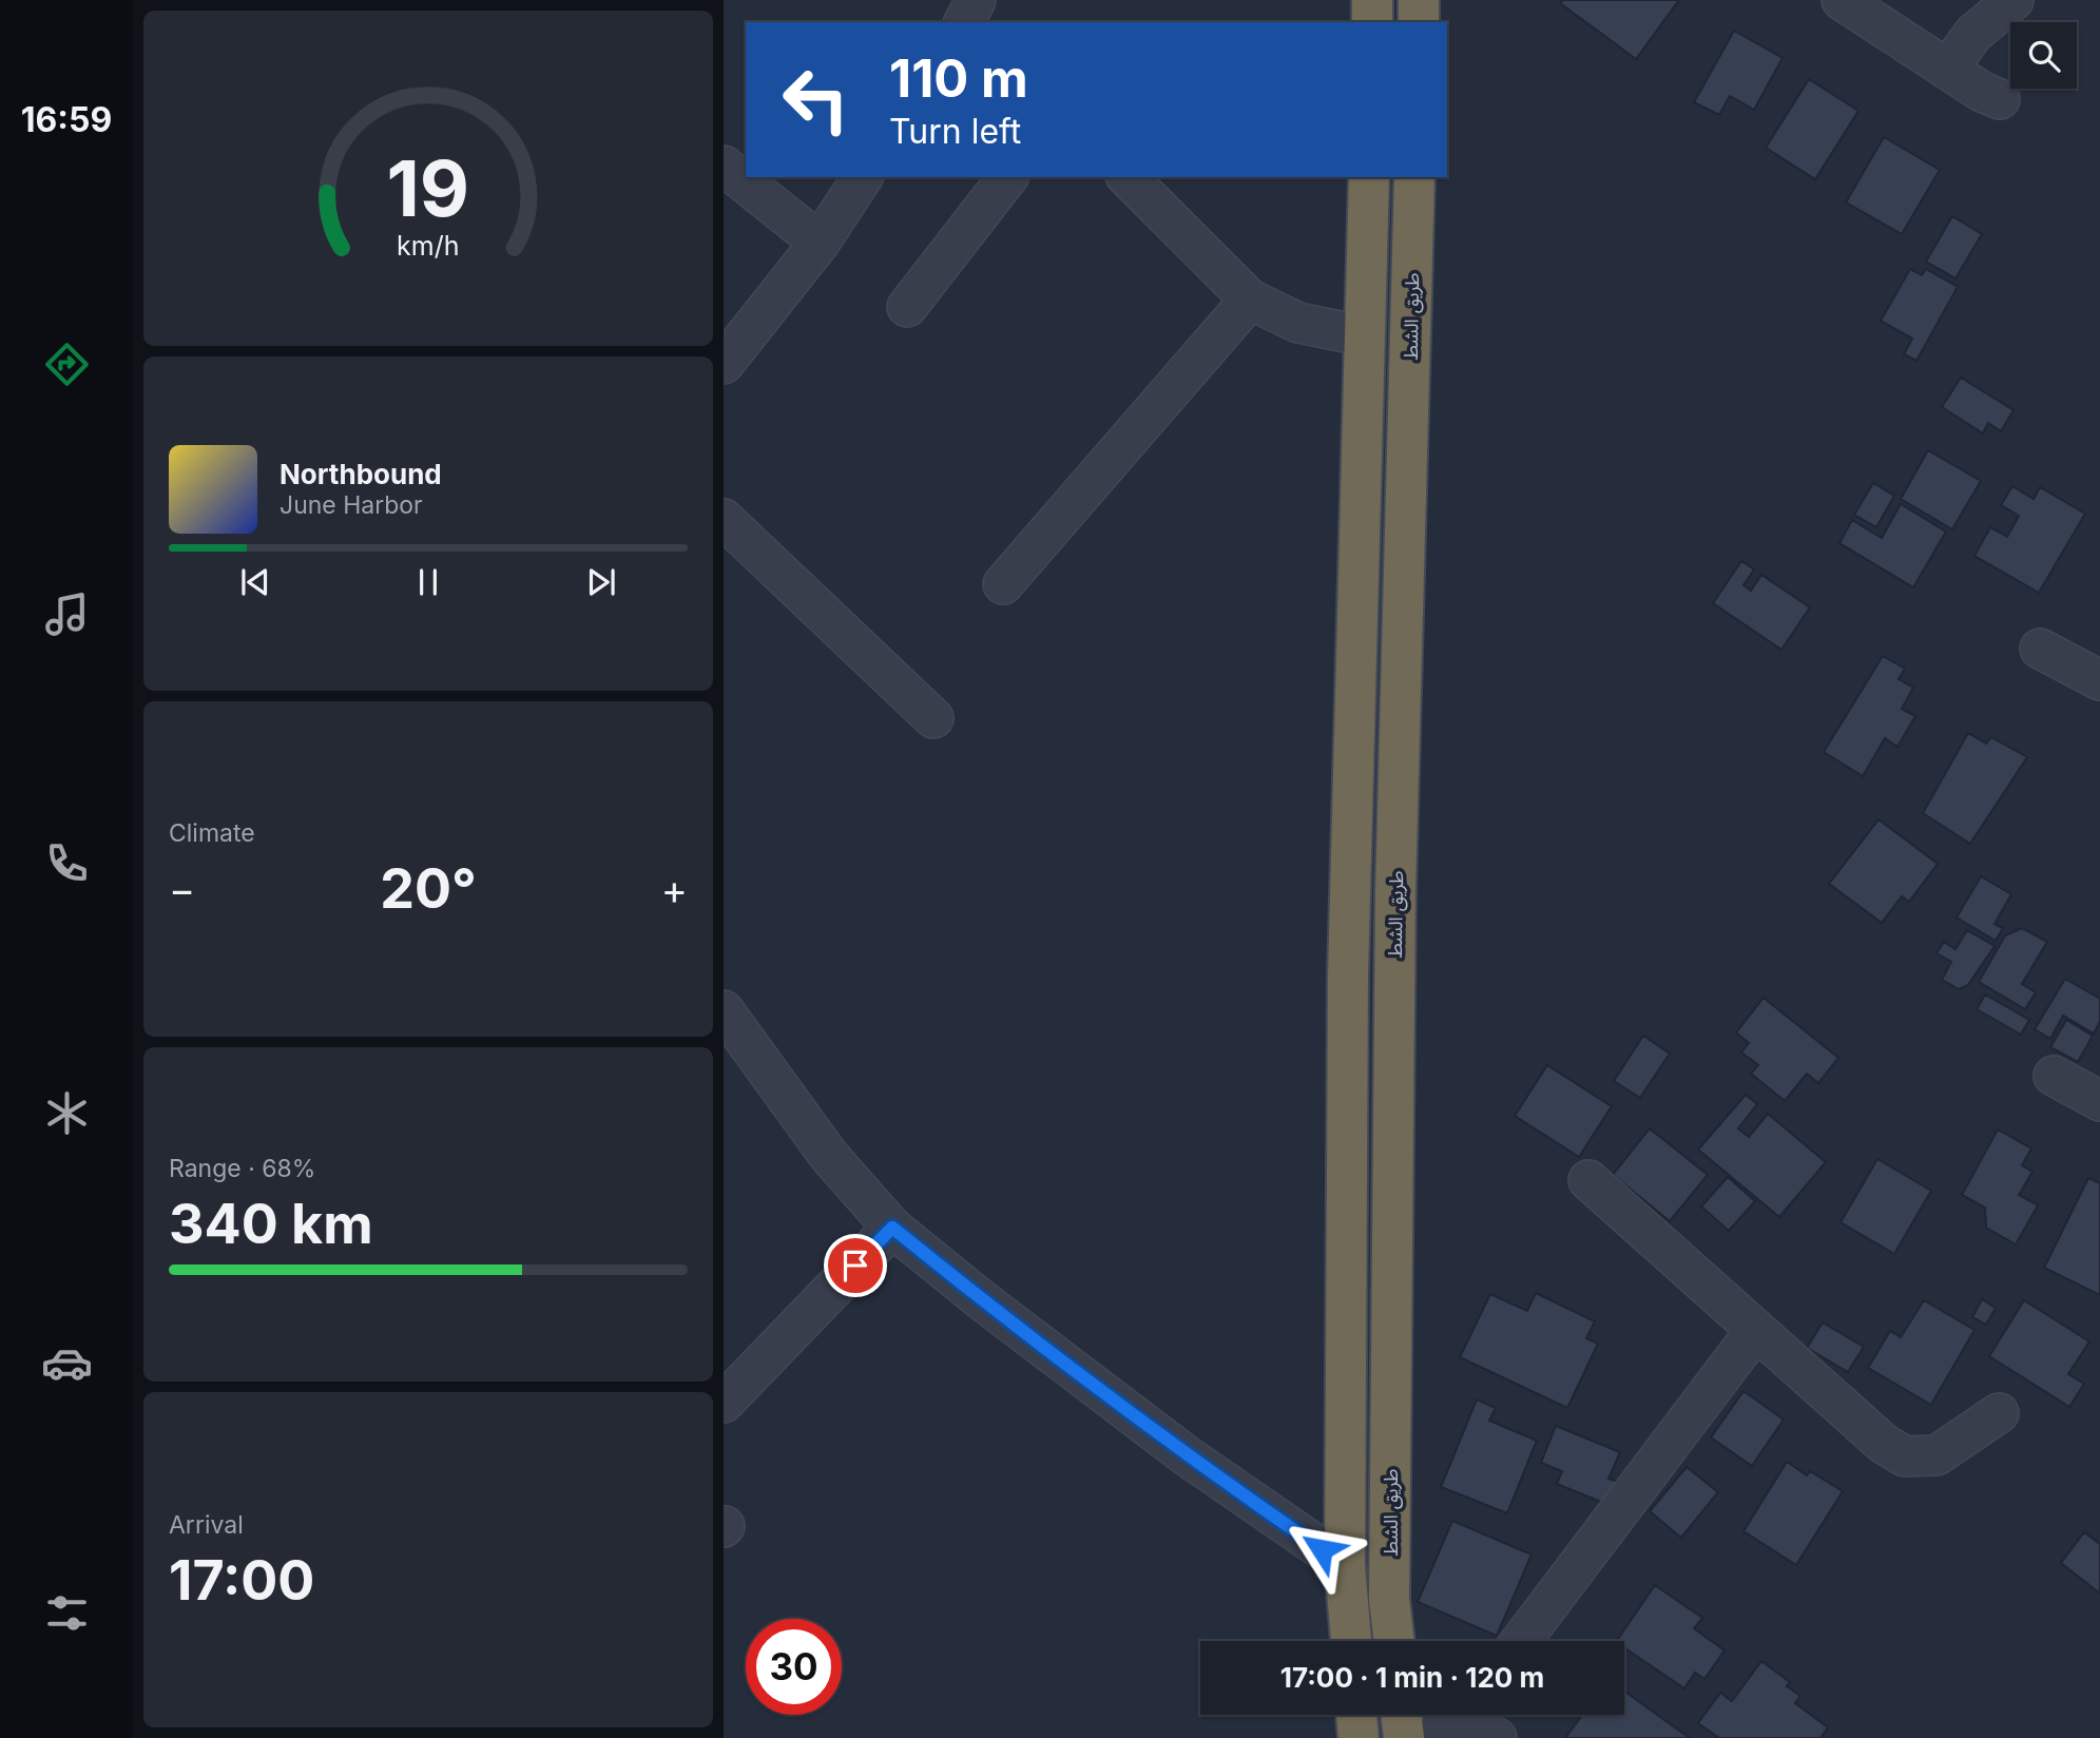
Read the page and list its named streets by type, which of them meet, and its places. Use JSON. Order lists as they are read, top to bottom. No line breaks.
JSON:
{"streets":{"highway":["طريق الشط"]},"page":{"tabs":"16:59","turn":["110 m","Turn left"],"song":["Northbound","June Harbor"],"tile":["Climate",["Range · 68%","340 km"],["Arrival","17:00"]],"heat":["−","20°","+"],"limit":"30","trip":"17:00 · 1 min · 120 m","gauge":["19","km/h"]}}
